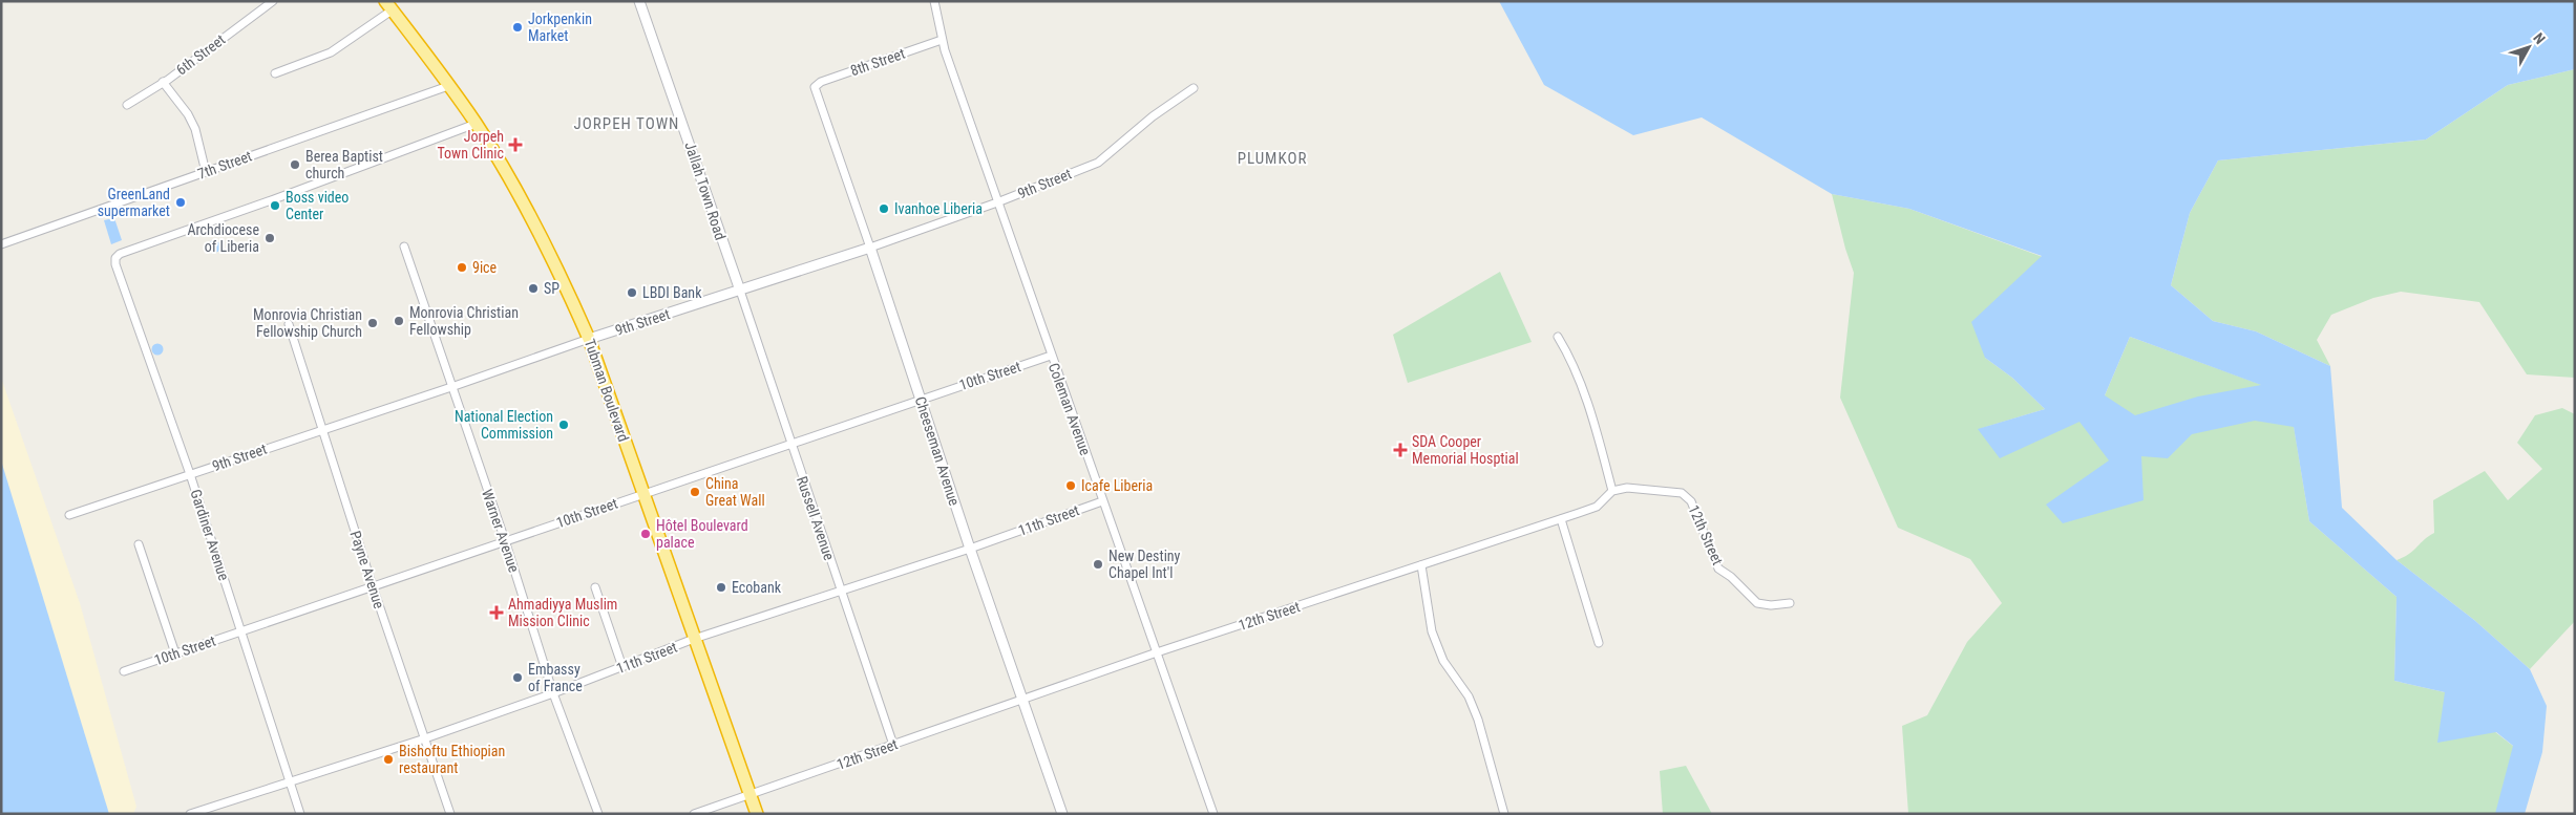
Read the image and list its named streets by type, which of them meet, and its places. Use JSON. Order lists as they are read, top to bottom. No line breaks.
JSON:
{"streets":{"highway":["Tubman Boulevard"],"street":["6th Street","8th Street","7th Street","9th Street","Jallah Town Road","10th Street","Coleman Avenue","Cheeseman Avenue","Russell Avenue","11th Street","Warner Avenue","Gardiner Avenue","12th Street","Payne Avenue"]},"crossings":[["8th Street","Coleman Avenue"],["8th Street","Cheeseman Avenue"],["7th Street","Tubman Boulevard"],["9th Street","Jallah Town Road"],["9th Street","Tubman Boulevard"],["9th Street","Coleman Avenue"],["9th Street","Cheeseman Avenue"],["9th Street","Russell Avenue"],["9th Street","Warner Avenue"],["9th Street","Gardiner Avenue"],["9th Street","Payne Avenue"],["Jallah Town Road","Russell Avenue"],["10th Street","Tubman Boulevard"],["10th Street","Coleman Avenue"],["10th Street","Cheeseman Avenue"],["10th Street","Russell Avenue"],["10th Street","Warner Avenue"],["10th Street","Gardiner Avenue"],["10th Street","Payne Avenue"],["Tubman Boulevard","11th Street"],["Tubman Boulevard","Gardiner Avenue"],["Tubman Boulevard","12th Street"],["Coleman Avenue","11th Street"],["Coleman Avenue","12th Street"],["Cheeseman Avenue","11th Street"],["Cheeseman Avenue","12th Street"],["Russell Avenue","11th Street"],["Russell Avenue","12th Street"],["11th Street","Warner Avenue"],["11th Street","Gardiner Avenue"],["11th Street","Payne Avenue"]],"districts":["JORPEH TOWN","PLUMKOR"],"places":{"other":["Jorkpenkin Market","Berea Baptist church","GreenLand supermarket","Boss video Center","Ivanhoe Liberia","Archdiocese of Liberia","9ice","SP","LBDI Bank","Monrovia Christian Fellowship","Monrovia Christian Fellowship Church","National Election Commission","Icafe Liberia","China Great Wall","Hôtel Boulevard palace","New Destiny Chapel Int'l","Ecobank","Embassy of France","Bishoftu Ethiopian restaurant"],"health":["Jorpeh Town Clinic","SDA Cooper Memorial Hosptial","Ahmadiyya Muslim Mission Clinic"]},"north":"top right"}
